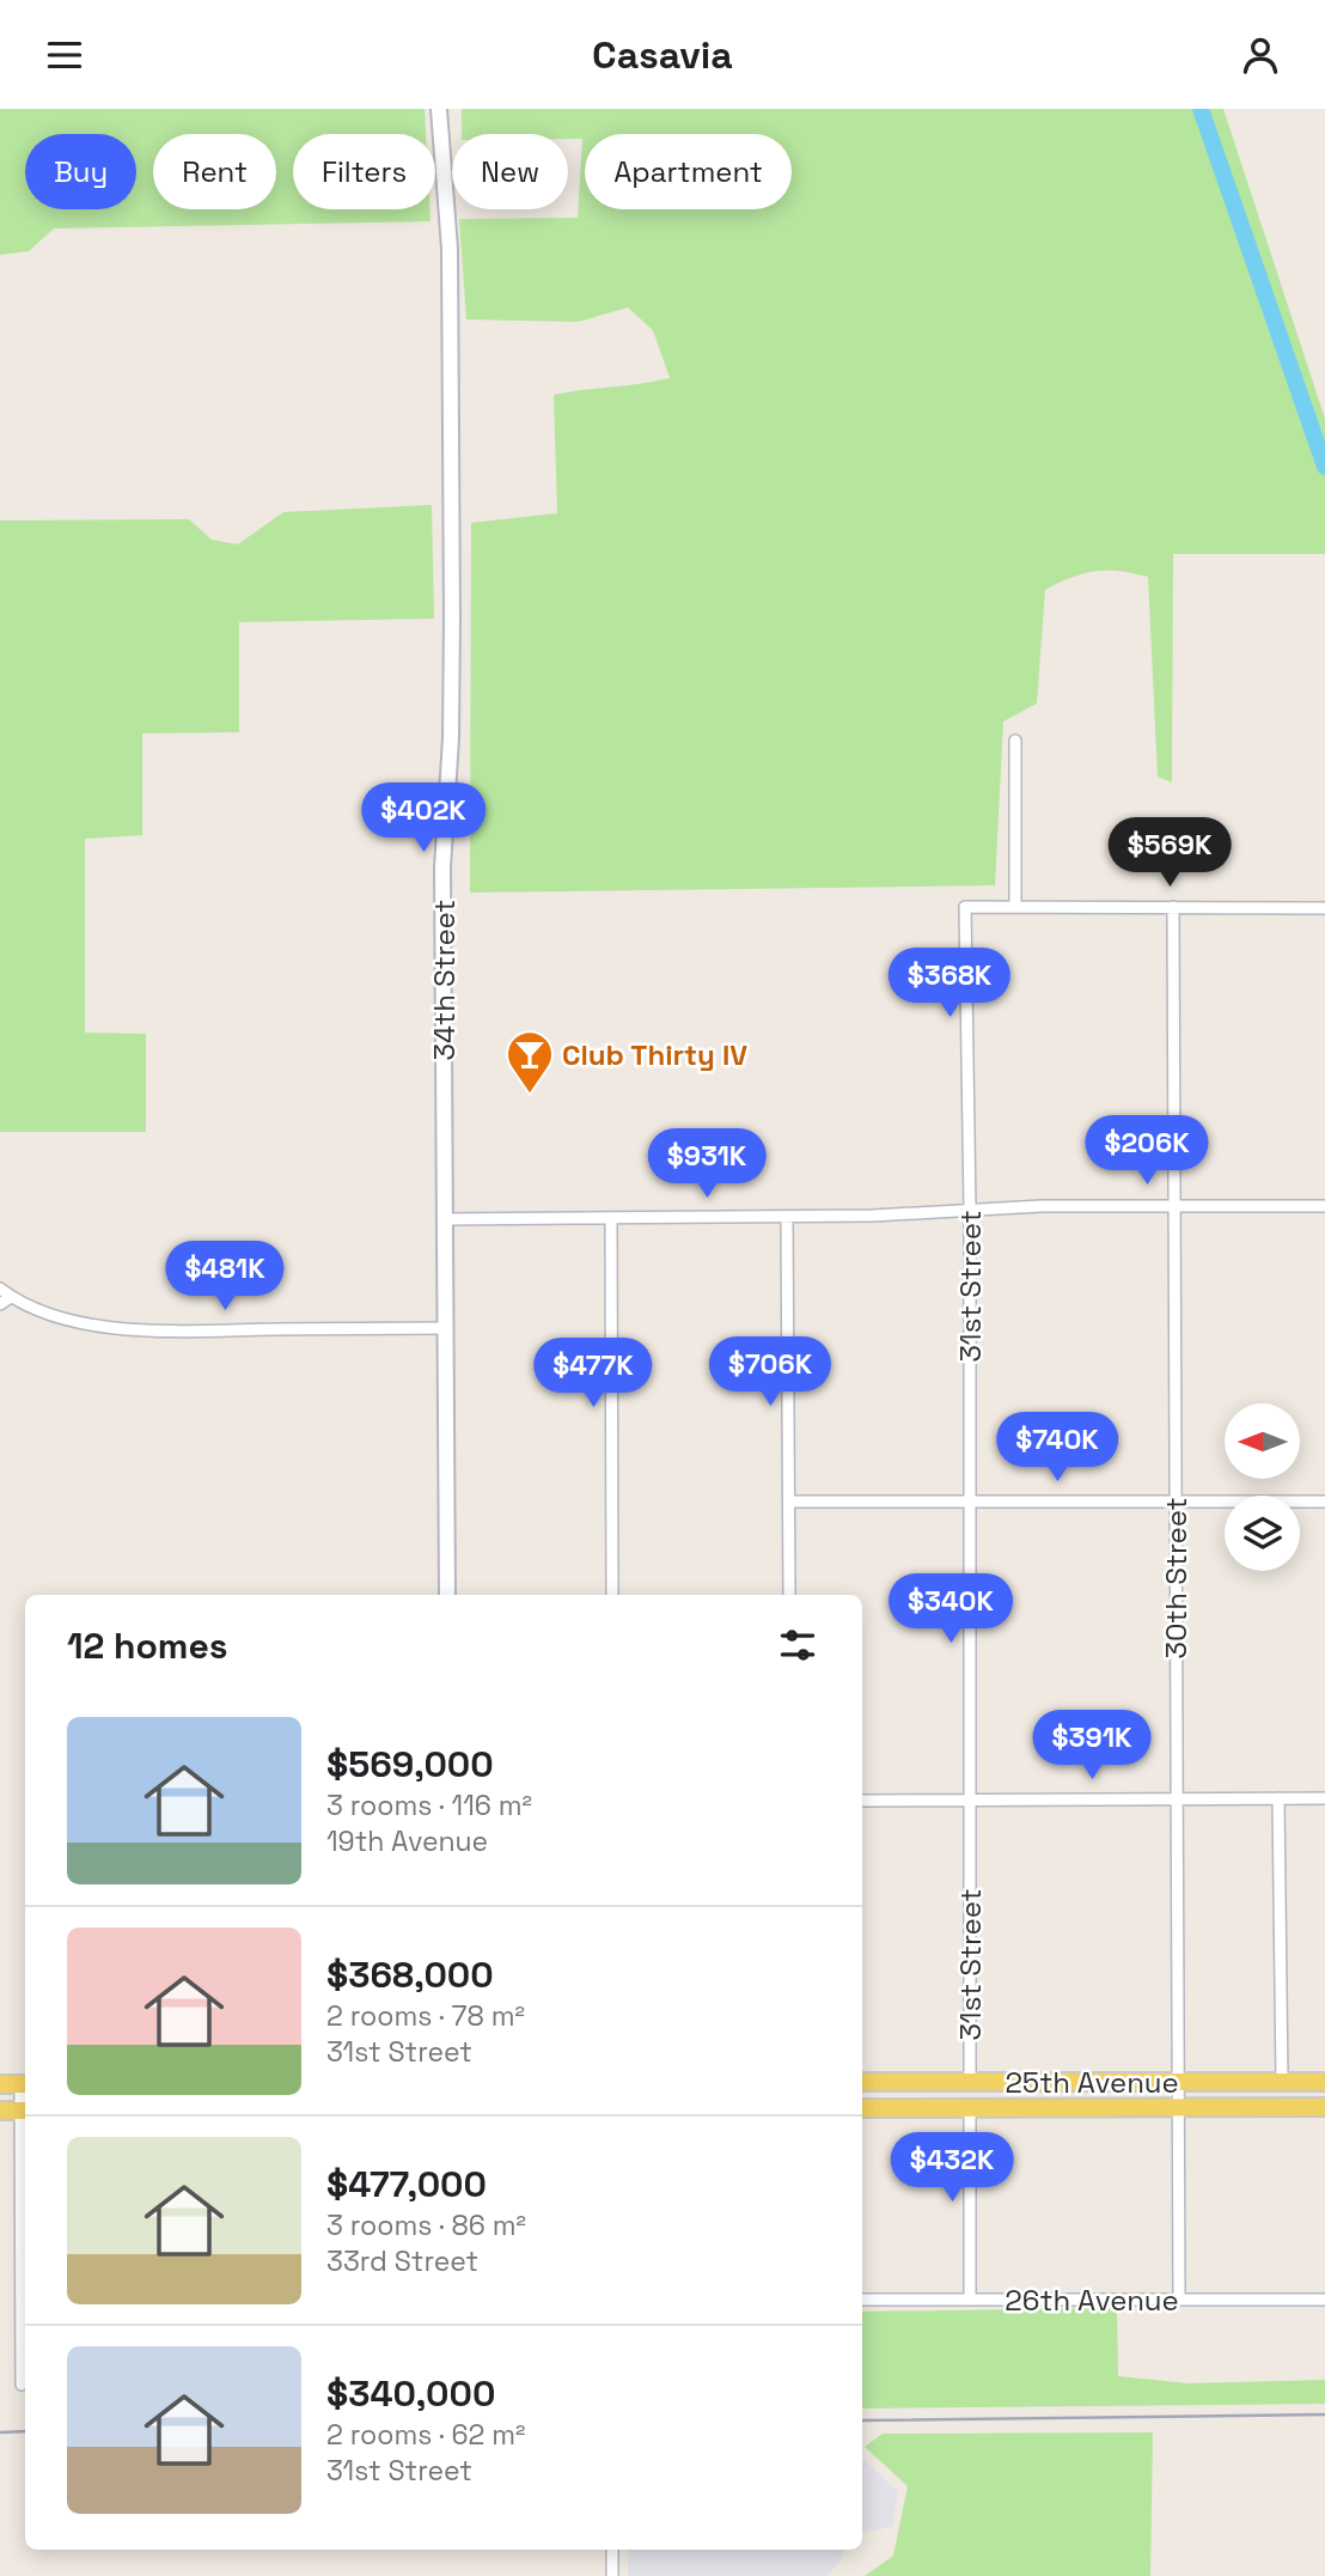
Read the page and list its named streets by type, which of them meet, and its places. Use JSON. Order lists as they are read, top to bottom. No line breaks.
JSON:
{"streets":{"main road":["25th Avenue"],"street":["34th Street","31st Street","30th Street","26th Avenue"]},"crossings":[["31st Street","25th Avenue"],["30th Street","25th Avenue"],["30th Street","26th Avenue"]],"places":{"bar":["Club Thirty IV"]},"north":"left","page":{"header":"Casavia","chip":["Buy","Rent","Filters","New","Apartment"],"price":["$402K","$569K","$368K","$206K","$931K","$481K","$706K","$477K","$740K","$340K","$391K","$432K"],"heading":"12 homes","list":[{"name":"$569,000","note":"3 rooms · 116 m² · 19th Avenue"},{"name":"$368,000","note":"2 rooms · 78 m² · 31st Street"},{"name":"$477,000","note":"3 rooms · 86 m² · 33rd Street"},{"name":"$340,000","note":"2 rooms · 62 m² · 31st Street"}]}}
